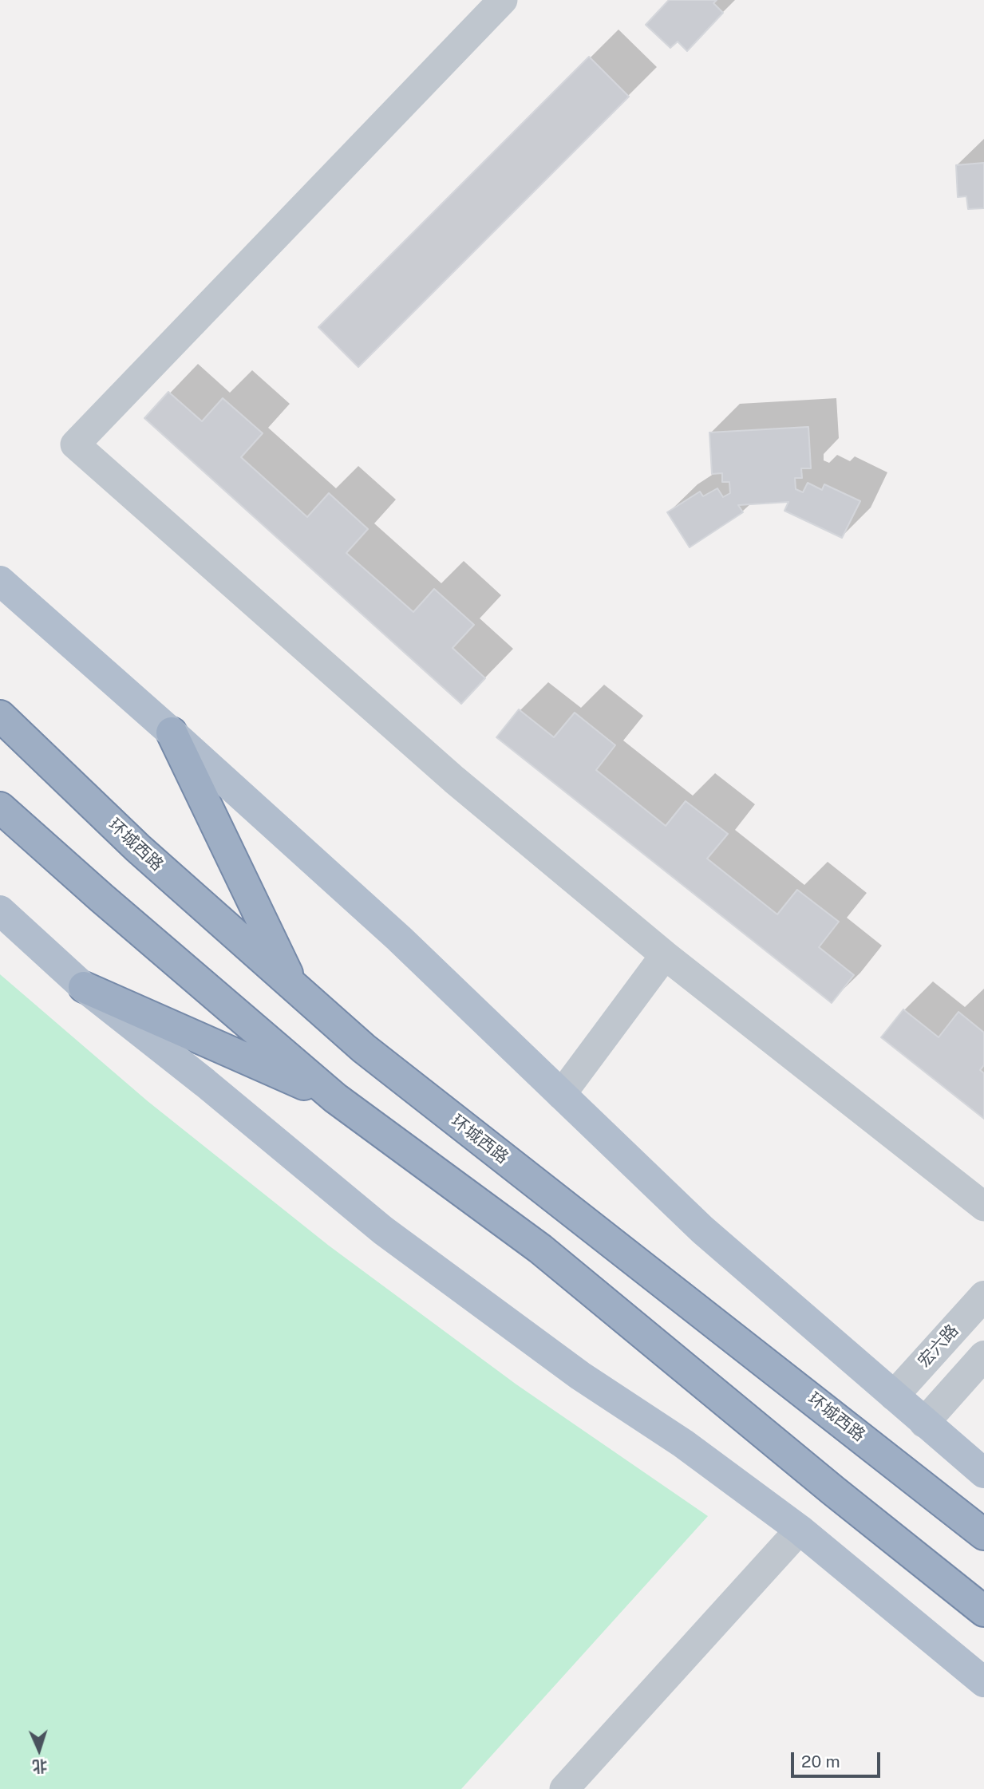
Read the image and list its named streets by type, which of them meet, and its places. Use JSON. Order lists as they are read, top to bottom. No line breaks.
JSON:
{"streets":{"highway":["环城西路"],"street":["宏六路"]},"scale_bar":"20 m","north":"bottom"}
